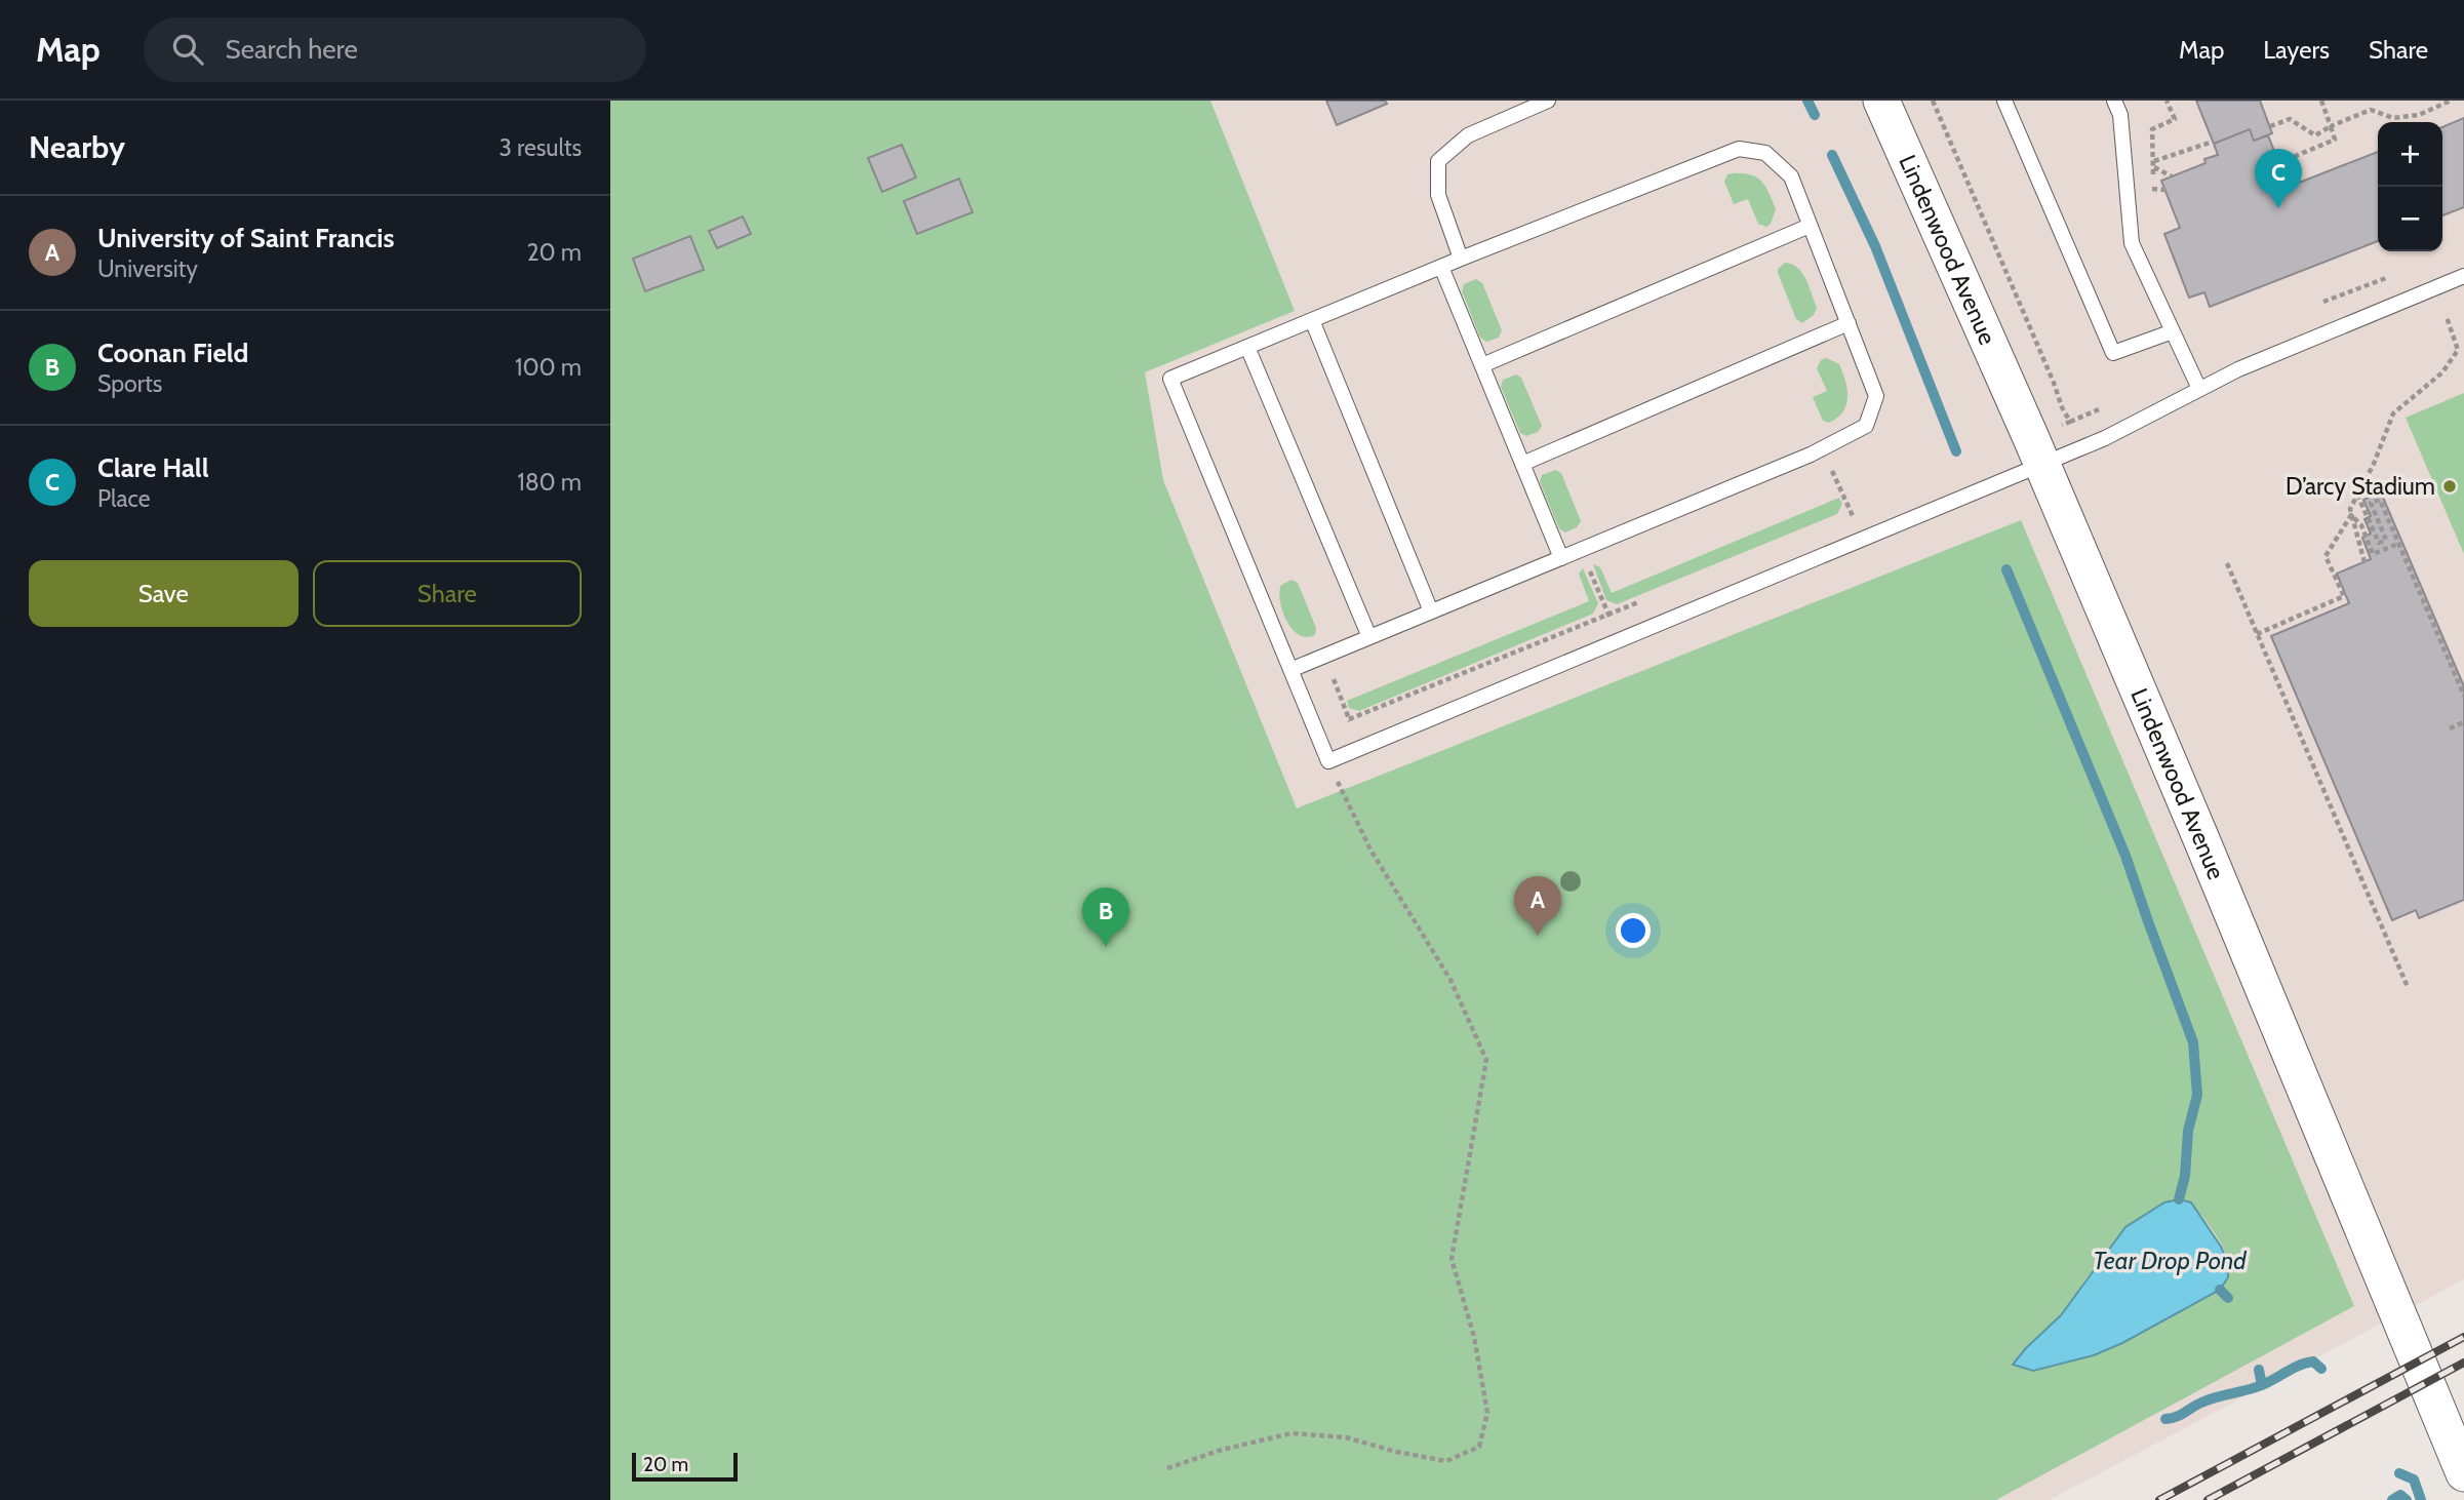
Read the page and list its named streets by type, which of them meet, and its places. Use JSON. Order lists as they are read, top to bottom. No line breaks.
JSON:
{"streets":{"street":["Lindenwood Avenue"]},"water":["Tear Drop Pond"],"places":["D’arcy Stadium"],"scale_bar":"20 m","page":{"header":"Map","search":"Search here","nav":["Map","Layers","Share"],"heading":["Nearby","3 results"],"map_buttons":["+","−"],"pins":["C","A","B"],"list":[{"mark":"A","name":"University of Saint Francis","note":"University","value":"20 m"},{"mark":"B","name":"Coonan Field","note":"Sports","value":"100 m"},{"mark":"C","name":"Clare Hall","note":"Place","value":"180 m"}],"buttons":["Save","Share"],"scale":"20 m"}}
